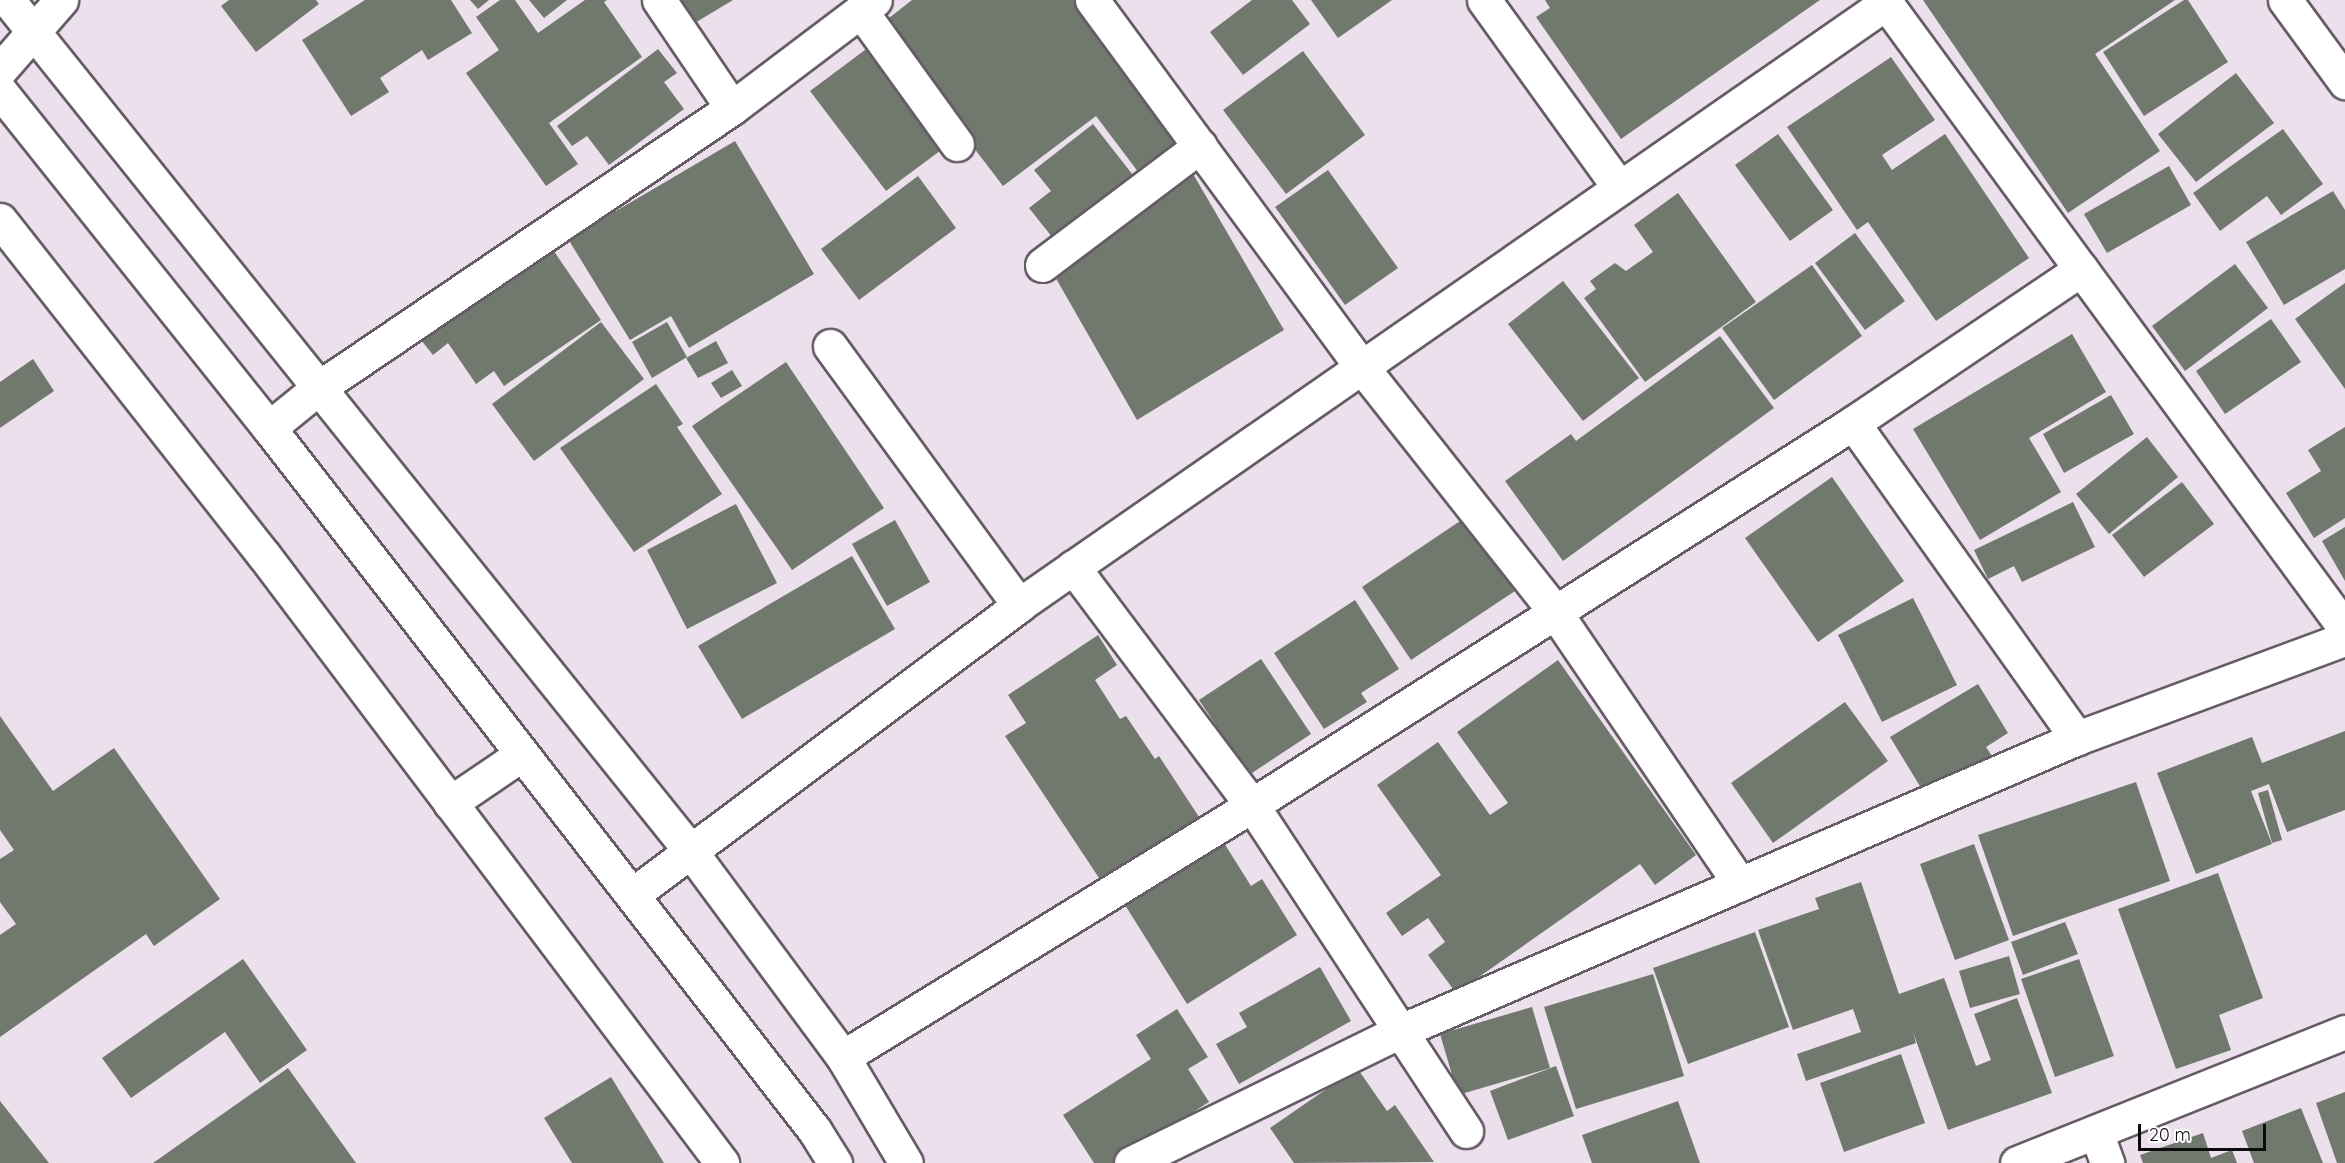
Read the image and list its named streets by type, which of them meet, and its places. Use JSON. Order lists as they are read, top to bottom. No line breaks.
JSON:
{"scale_bar":"20 m"}
